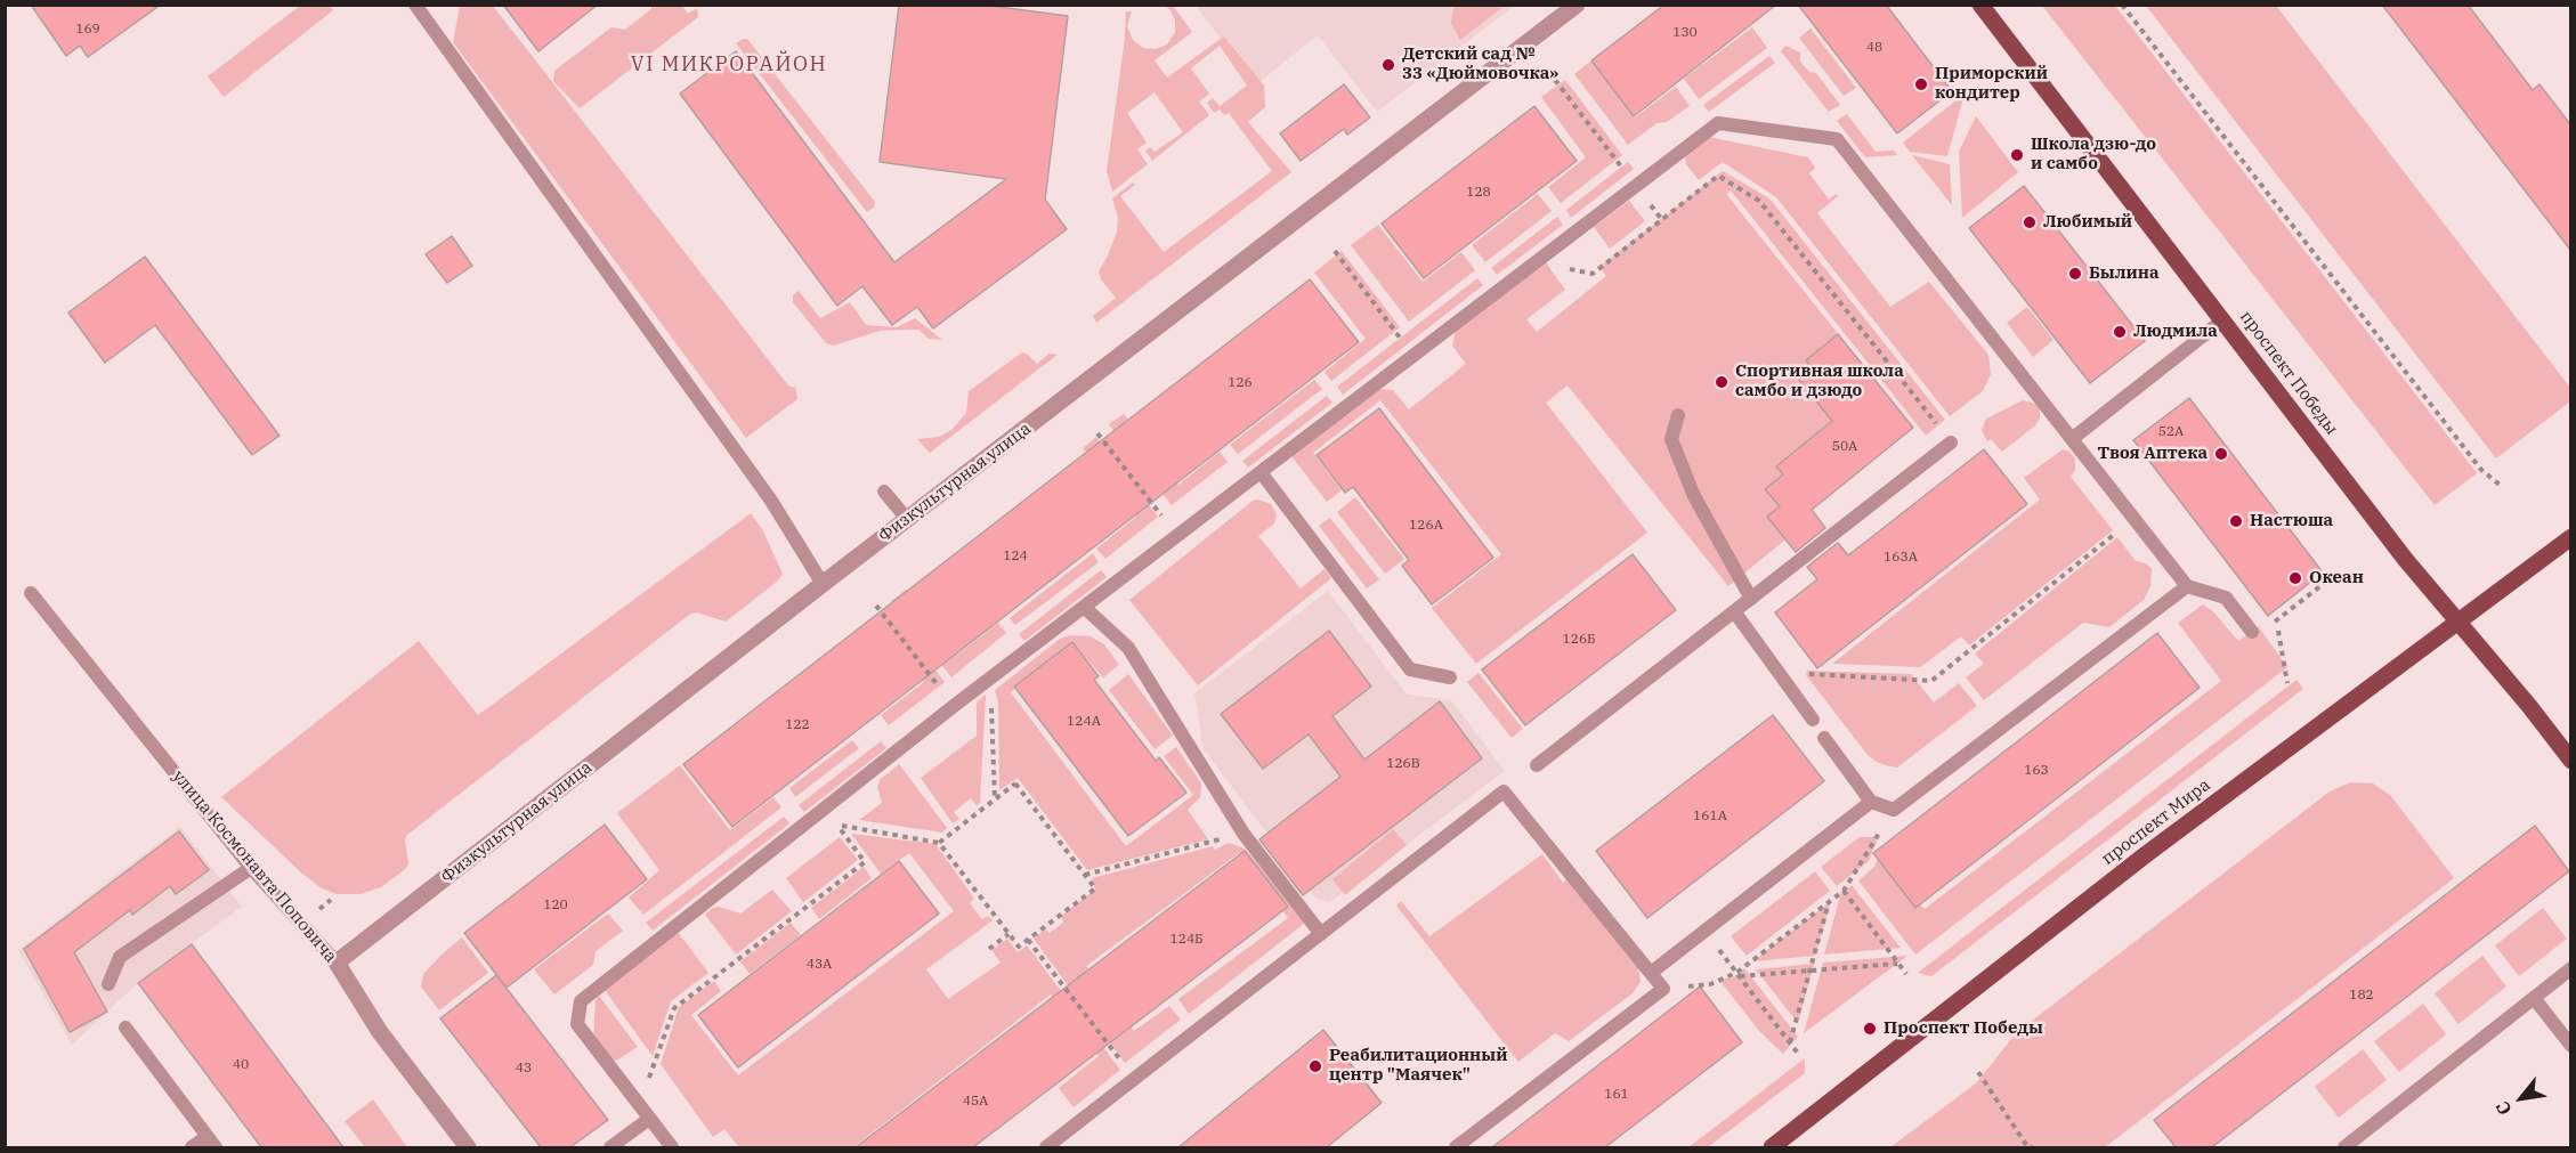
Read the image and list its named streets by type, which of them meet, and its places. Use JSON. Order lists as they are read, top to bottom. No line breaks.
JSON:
{"streets":{"main road":["проспект Победы","проспект Мира"],"street":["Физкультурная улица","улица Космонавта Поповича"]},"crossings":[["проспект Победы","проспект Мира"],["Физкультурная улица","улица Космонавта Поповича"]],"districts":["VI МИКРОРАЙОН"],"places":["Детский сад № 33 «Дюймовочка»","Приморский кондитер","Школа дзю-до и самбо","Любимый","Былина","Людмила","Спортивная школа самбо и дзюдо","Твоя Аптека","Настюша","Океан","Проспект Победы","Реабилитационный центр \"Маячек\""],"house_numbers":["169","130","48","128","126","52А","50А","126А","124","163А","126Б","124А","122","126В","163","161А","120","124Б","43А","182","40","43","161","45А"],"north":"bottom left"}
